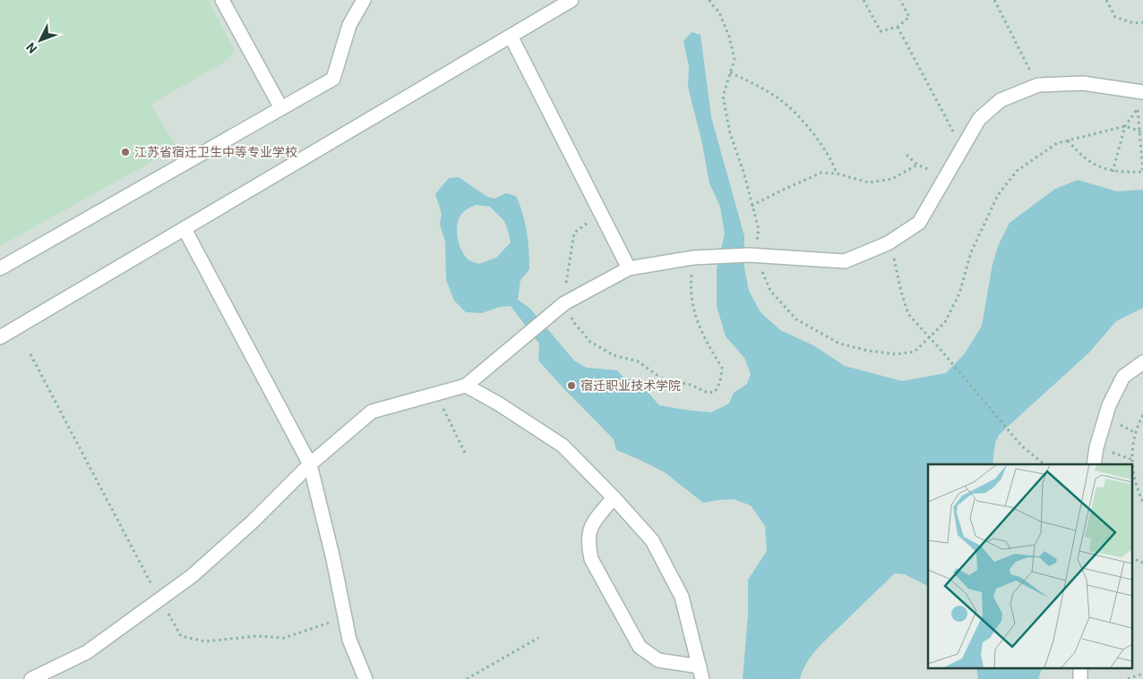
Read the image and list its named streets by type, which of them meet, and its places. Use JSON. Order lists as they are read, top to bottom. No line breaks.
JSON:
{"places":["江苏省宿迁卫生中等专业学校","宿迁职业技术学院"],"north":"bottom left"}
